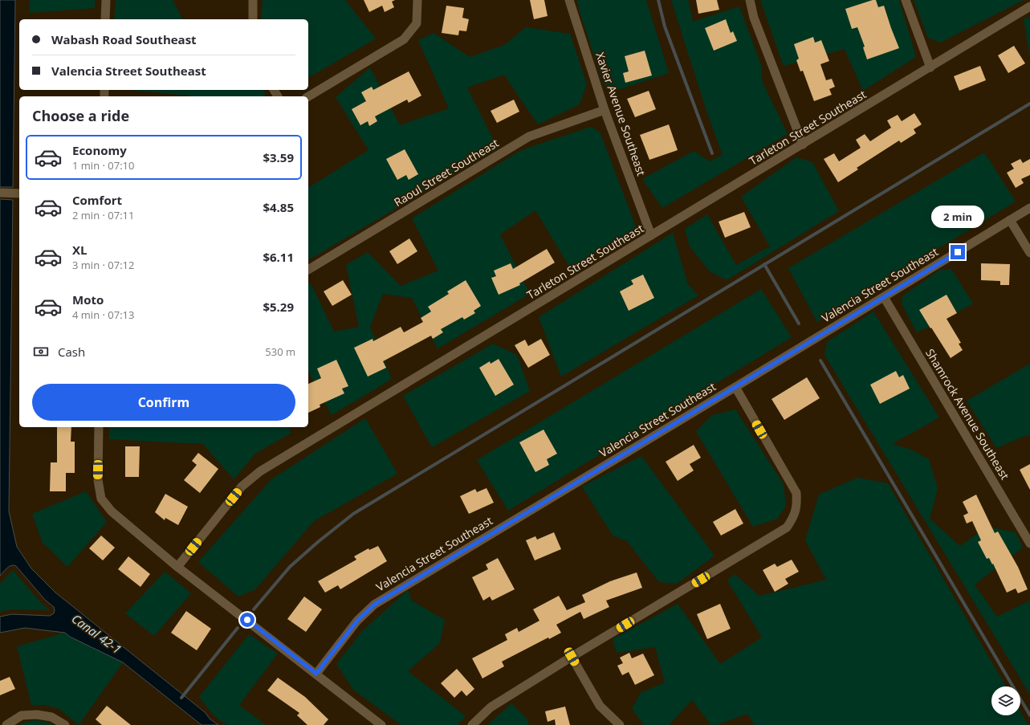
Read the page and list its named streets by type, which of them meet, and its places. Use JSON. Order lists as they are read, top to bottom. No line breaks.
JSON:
{"streets":{"street":["Xavier Avenue Southeast","Tarleton Street Southeast","Raoul Street Southeast","Valencia Street Southeast","Shamrock Avenue Southeast"]},"crossings":[["Xavier Avenue Southeast","Tarleton Street Southeast"],["Xavier Avenue Southeast","Raoul Street Southeast"],["Valencia Street Southeast","Shamrock Avenue Southeast"]],"water":["Canal 42-1"],"page":{"banner":["Wabash Road Southeast","Valencia Street Southeast"],"heading":"Choose a ride","list":[{"name":"Economy","note":"1 min · 07:10","value":"$3.59"},{"name":"Comfort","note":"2 min · 07:11","value":"$4.85"},{"name":"XL","note":"3 min · 07:12","value":"$6.11"},{"name":"Moto","note":"4 min · 07:13","value":"$5.29"}],"bubble":"2 min","pay":["Cash","530 m"],"buttons":"Confirm"}}
